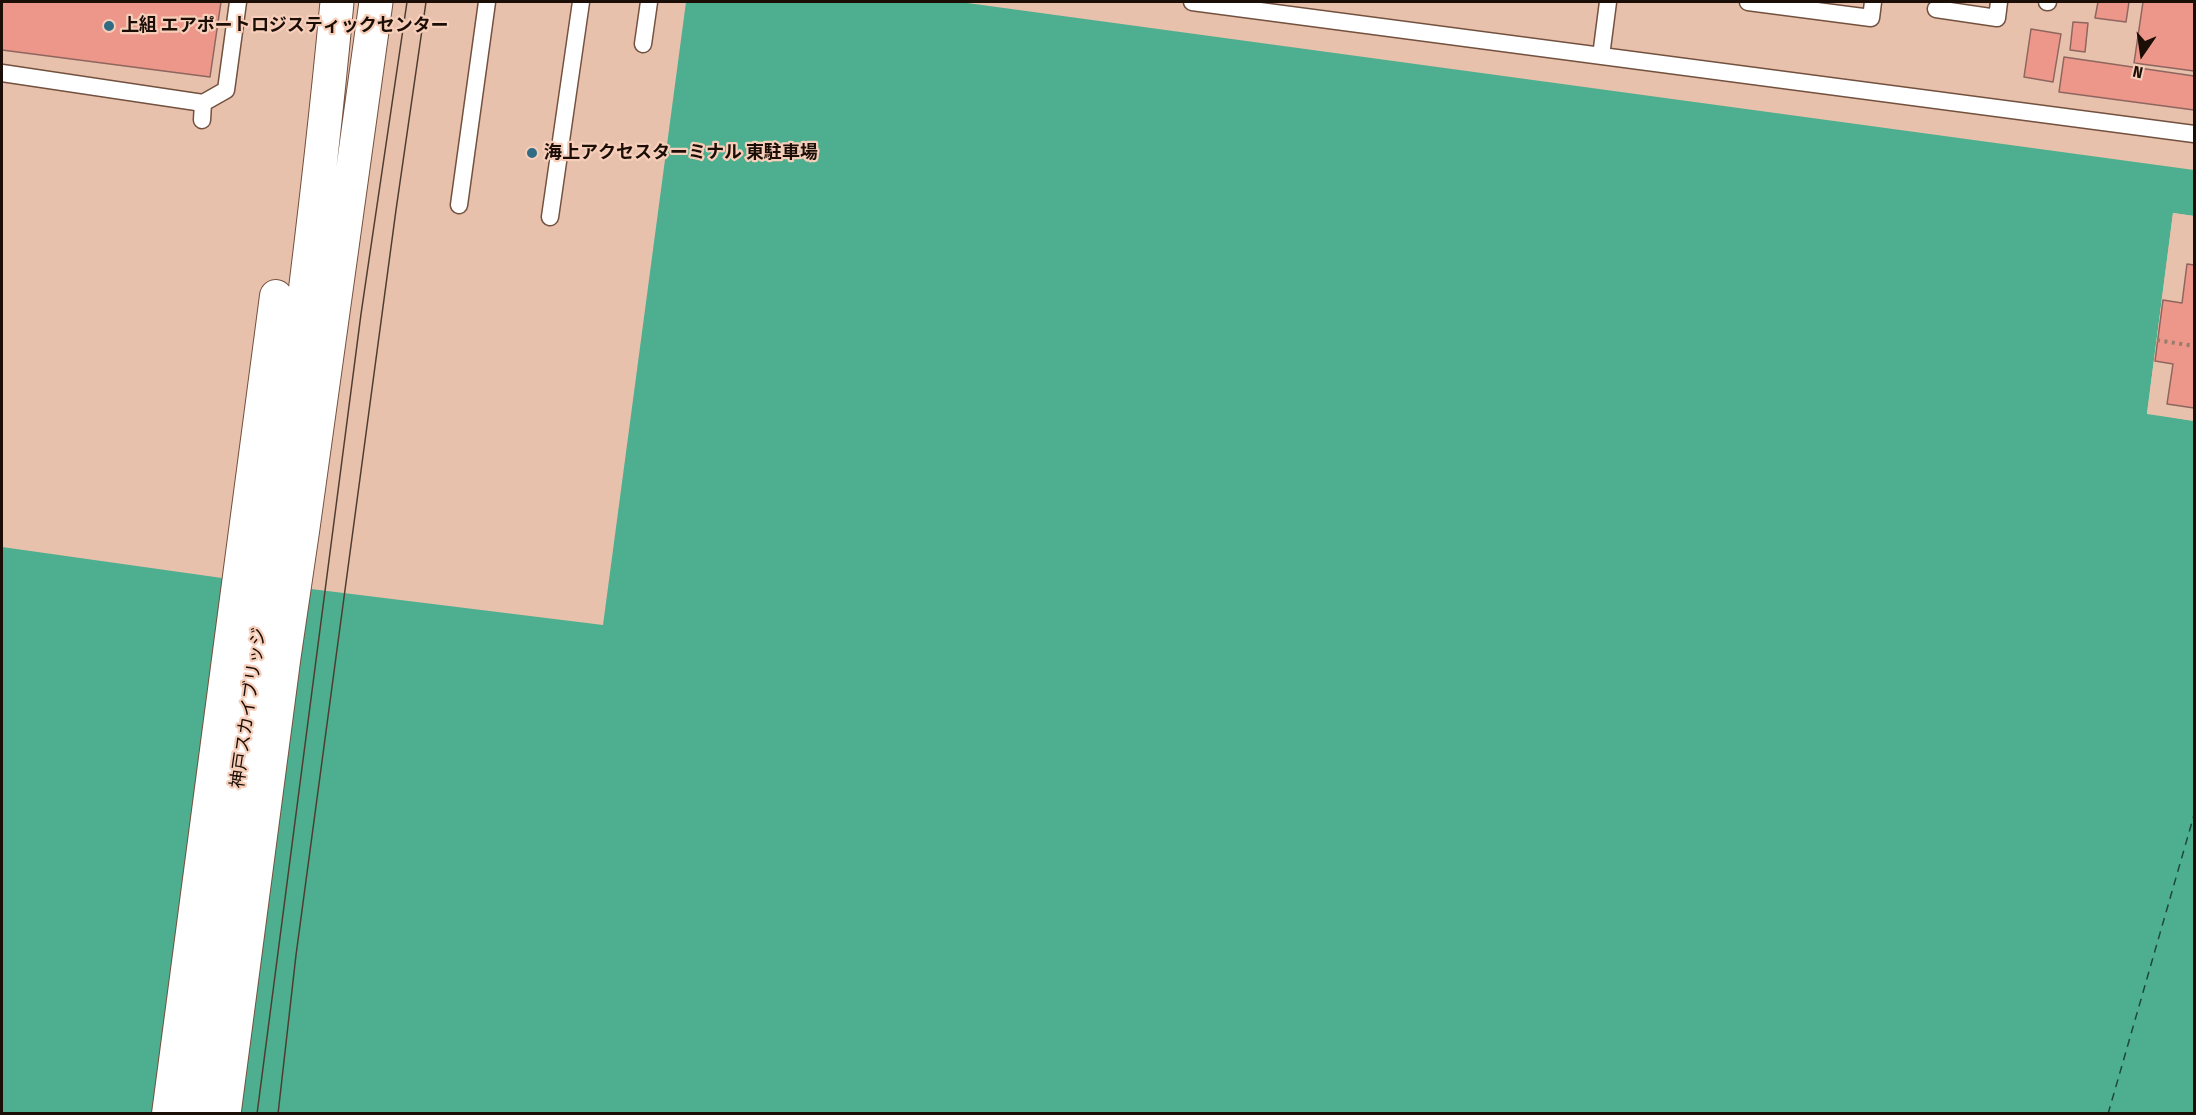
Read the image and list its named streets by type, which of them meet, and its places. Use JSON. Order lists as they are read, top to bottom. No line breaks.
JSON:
{"streets":{"street":["神戸スカイブリッジ"]},"places":["上組 エアポートロジスティックセンター","海上アクセスターミナル 東駐車場"],"north":"bottom"}
